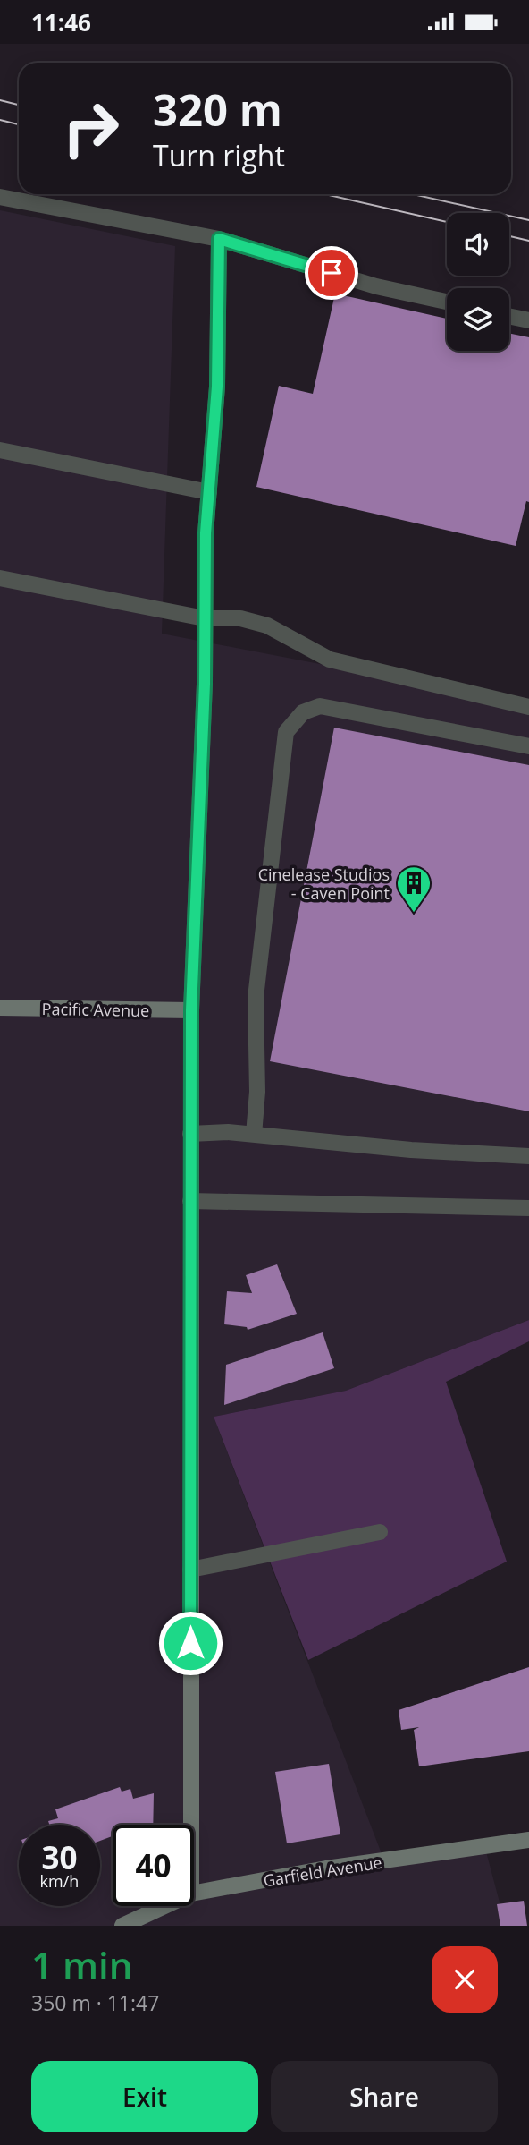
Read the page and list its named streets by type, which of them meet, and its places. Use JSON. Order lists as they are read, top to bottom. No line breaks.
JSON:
{"streets":{"street":["Pacific Avenue","Garfield Avenue"]},"places":{"building":["Cinelease Studios - Caven Point"]},"page":{"status":"11:46","turn":["320 m","Turn right"],"speed":"30 km/h","limit":"40","heading":["1 min","350 m · 11:47"],"buttons":["Exit","Share"]}}
